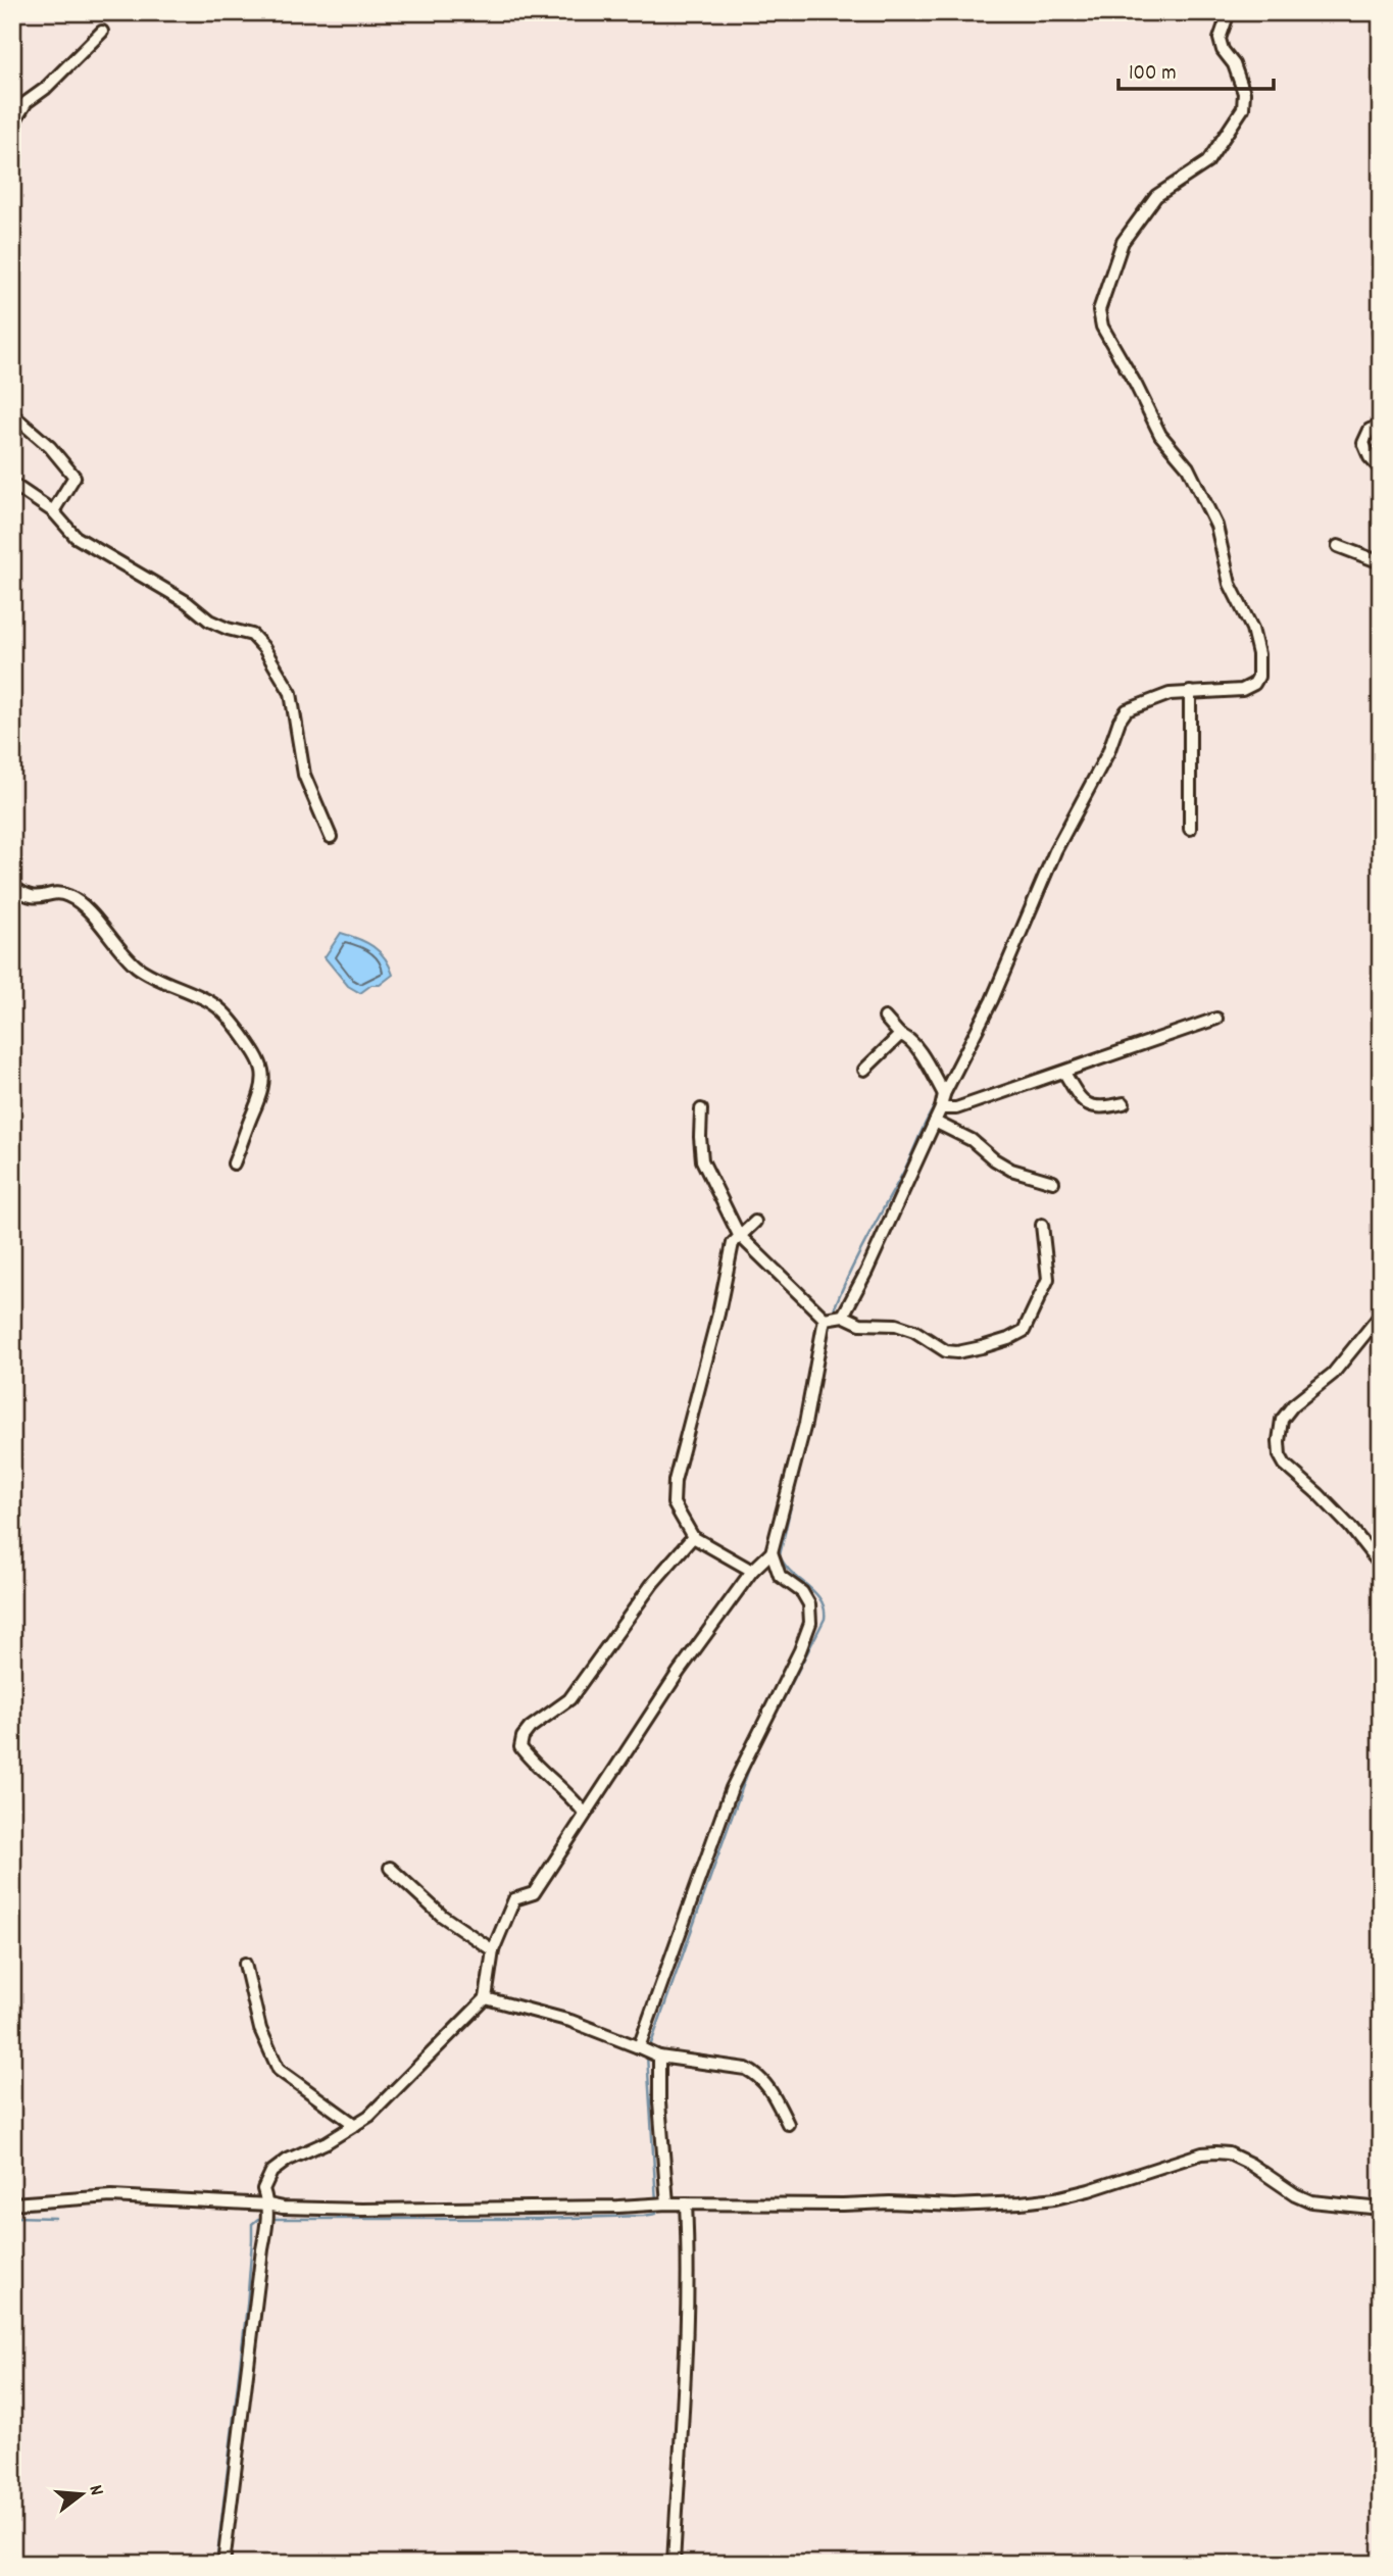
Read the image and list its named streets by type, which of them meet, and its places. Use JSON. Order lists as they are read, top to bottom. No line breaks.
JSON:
{"scale_bar":"100 m","north":"right"}
